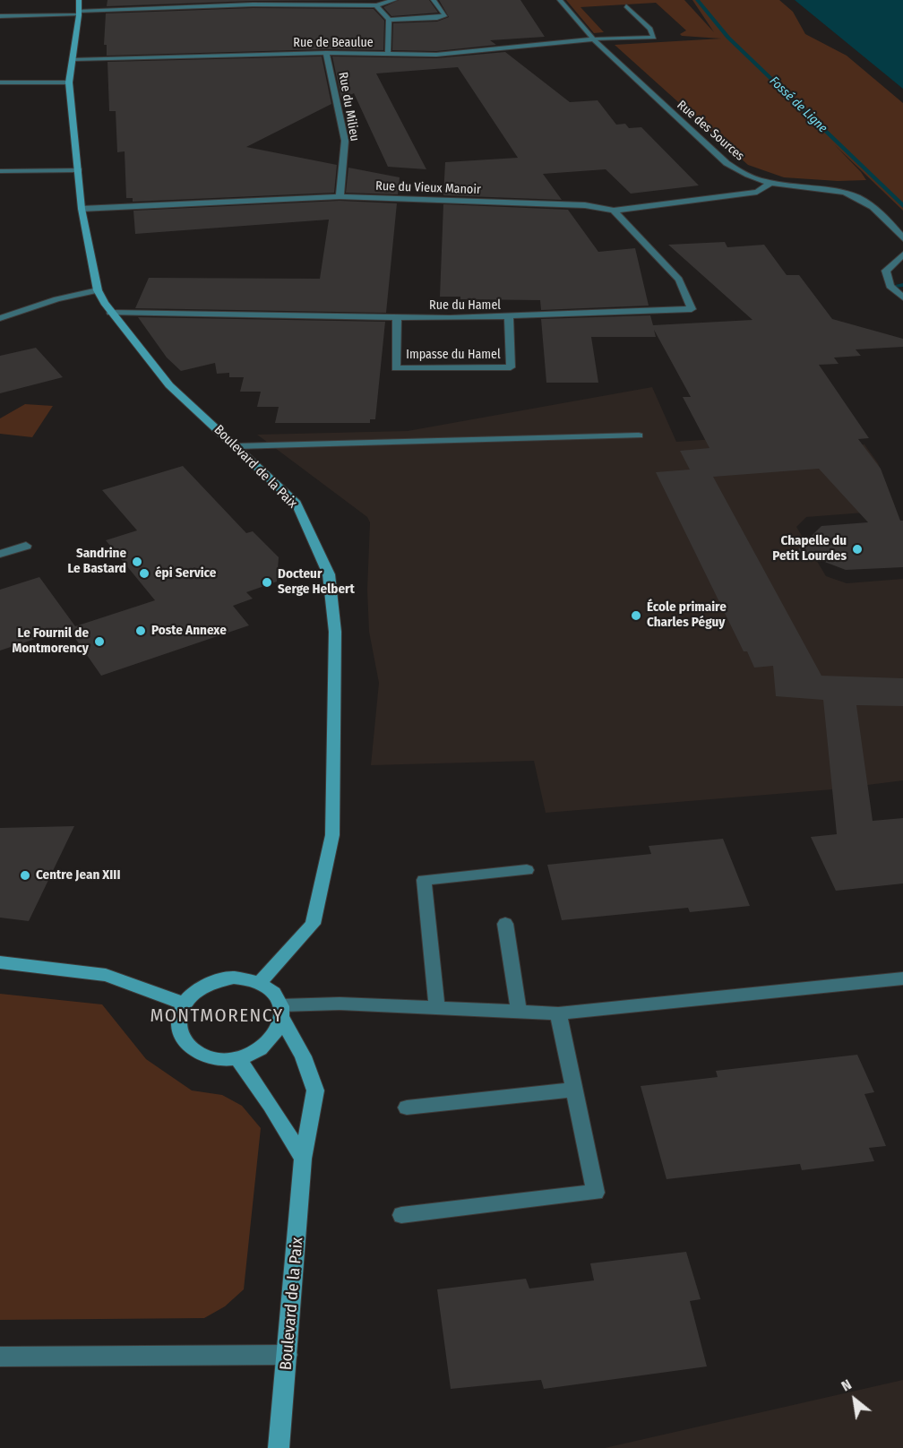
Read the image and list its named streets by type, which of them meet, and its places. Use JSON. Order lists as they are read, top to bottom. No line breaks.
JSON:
{"streets":{"street":["Rue de Beaulue","Rue du Milieu","Rue des Sources","Rue du Vieux Manoir","Rue du Hamel","Impasse du Hamel","Boulevard de la Paix"]},"crossings":[["Rue de Beaulue","Rue du Milieu"],["Rue de Beaulue","Rue des Sources"],["Rue de Beaulue","Boulevard de la Paix"],["Rue du Milieu","Rue du Vieux Manoir"],["Rue des Sources","Rue du Vieux Manoir"],["Rue du Vieux Manoir","Rue du Hamel"],["Rue du Vieux Manoir","Boulevard de la Paix"],["Rue du Hamel","Impasse du Hamel"],["Rue du Hamel","Boulevard de la Paix"]],"districts":["MONTMORENCY"],"water":["Fossé de Ligne"],"places":["Chapelle du Petit Lourdes","Sandrine Le Bastard","épi Service","Docteur Serge Helbert","École primaire Charles Péguy","Poste Annexe","Le Fournil de Montmorency","Centre Jean XIII"],"north":"top left"}
